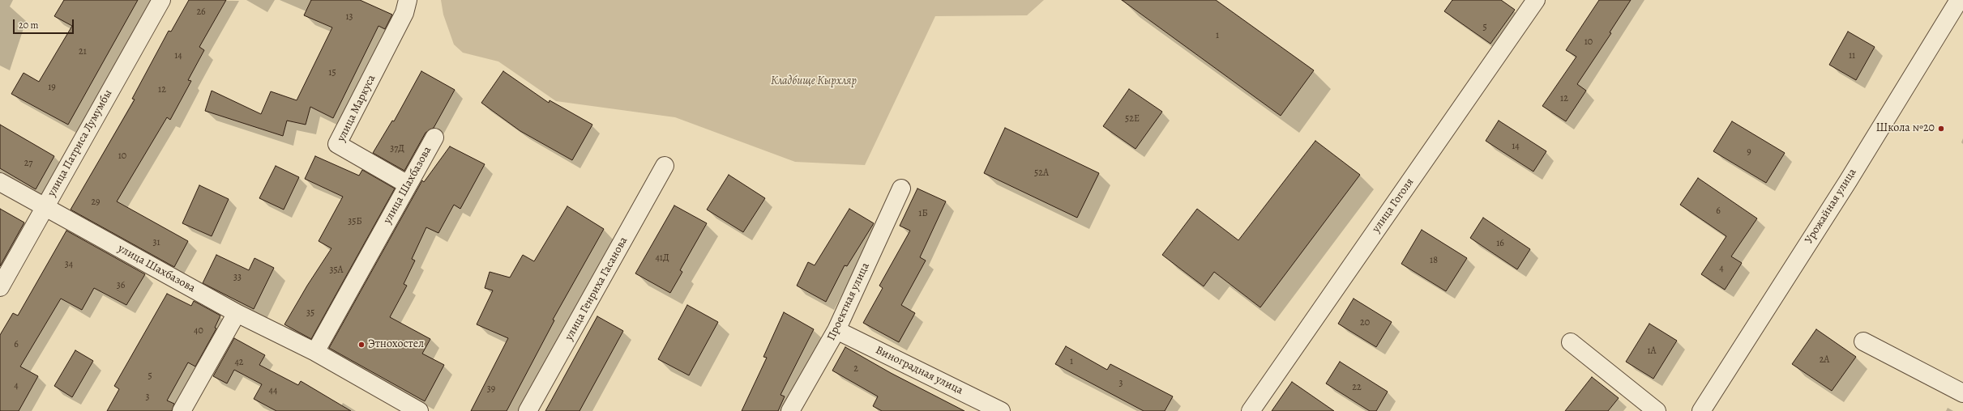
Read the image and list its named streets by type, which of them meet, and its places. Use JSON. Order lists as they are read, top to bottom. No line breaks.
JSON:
{"streets":{"street":["улица Маркуса","улица Патриса Лумумбы","улица Шахбазова","улица Гоголя","Урожайная улица","улица Генриха Гасанова","Проектная улица","Виноградная улица"]},"crossings":[["улица Маркуса","улица Шахбазова"],["улица Патриса Лумумбы","улица Шахбазова"],["Проектная улица","Виноградная улица"]],"parks":["Кладбище Кырхляр"],"places":["Школа №20","Этнохостел"],"house_numbers":["26","13","5","1","10","21","14","11","15","19","12","12","52Е","14","37Д","9","10","27","52А","29","6","1Б","35Б","31","16","41Д","18","34","4","35А","33","36","35","20","40","6","1А","2А","1","42","2","5","3","4","22","39","44","3"],"scale_bar":"20 m"}
